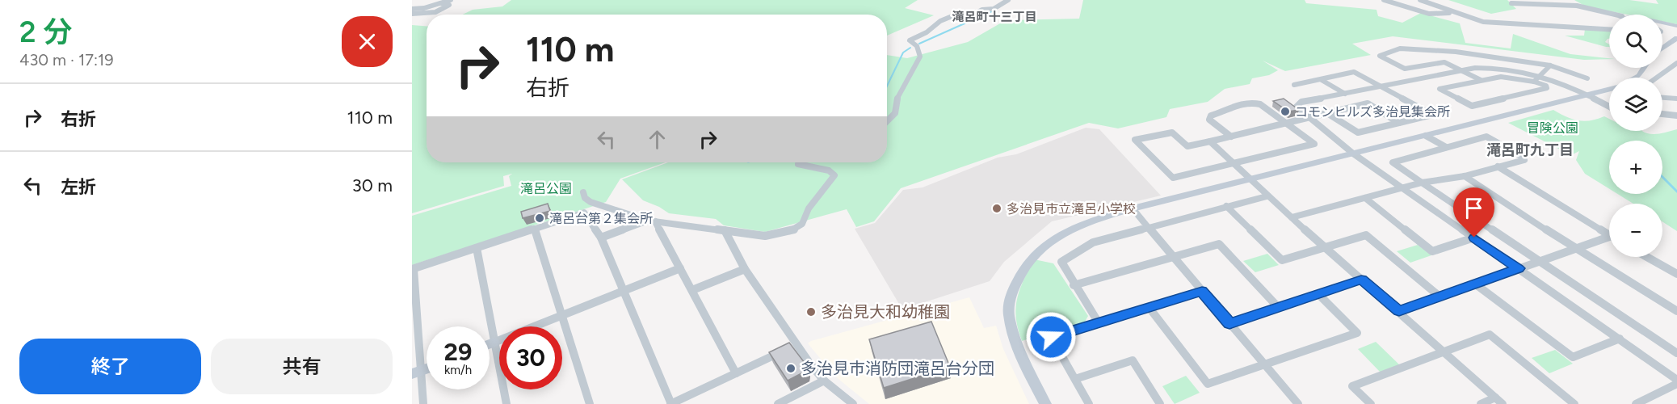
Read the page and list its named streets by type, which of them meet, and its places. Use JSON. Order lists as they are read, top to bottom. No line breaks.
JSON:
{"districts":["滝呂町十三丁目","滝呂町九丁目"],"parks":["冒険公園","滝呂公園"],"places":["コモンヒルズ多治見集会所","多治見市立滝呂小学校","滝呂台第２集会所","多治見大和幼稚園","多治見市消防団滝呂台分団"],"page":{"heading":["2 分","430 m · 17:19"],"map_buttons":["+","−"],"turn":["110 m","右折"],"list":[{"name":"右折","value":"110 m"},{"name":"左折","value":"30 m"}],"speed":"29 km/h","limit":"30","buttons":["終了","共有"]}}
